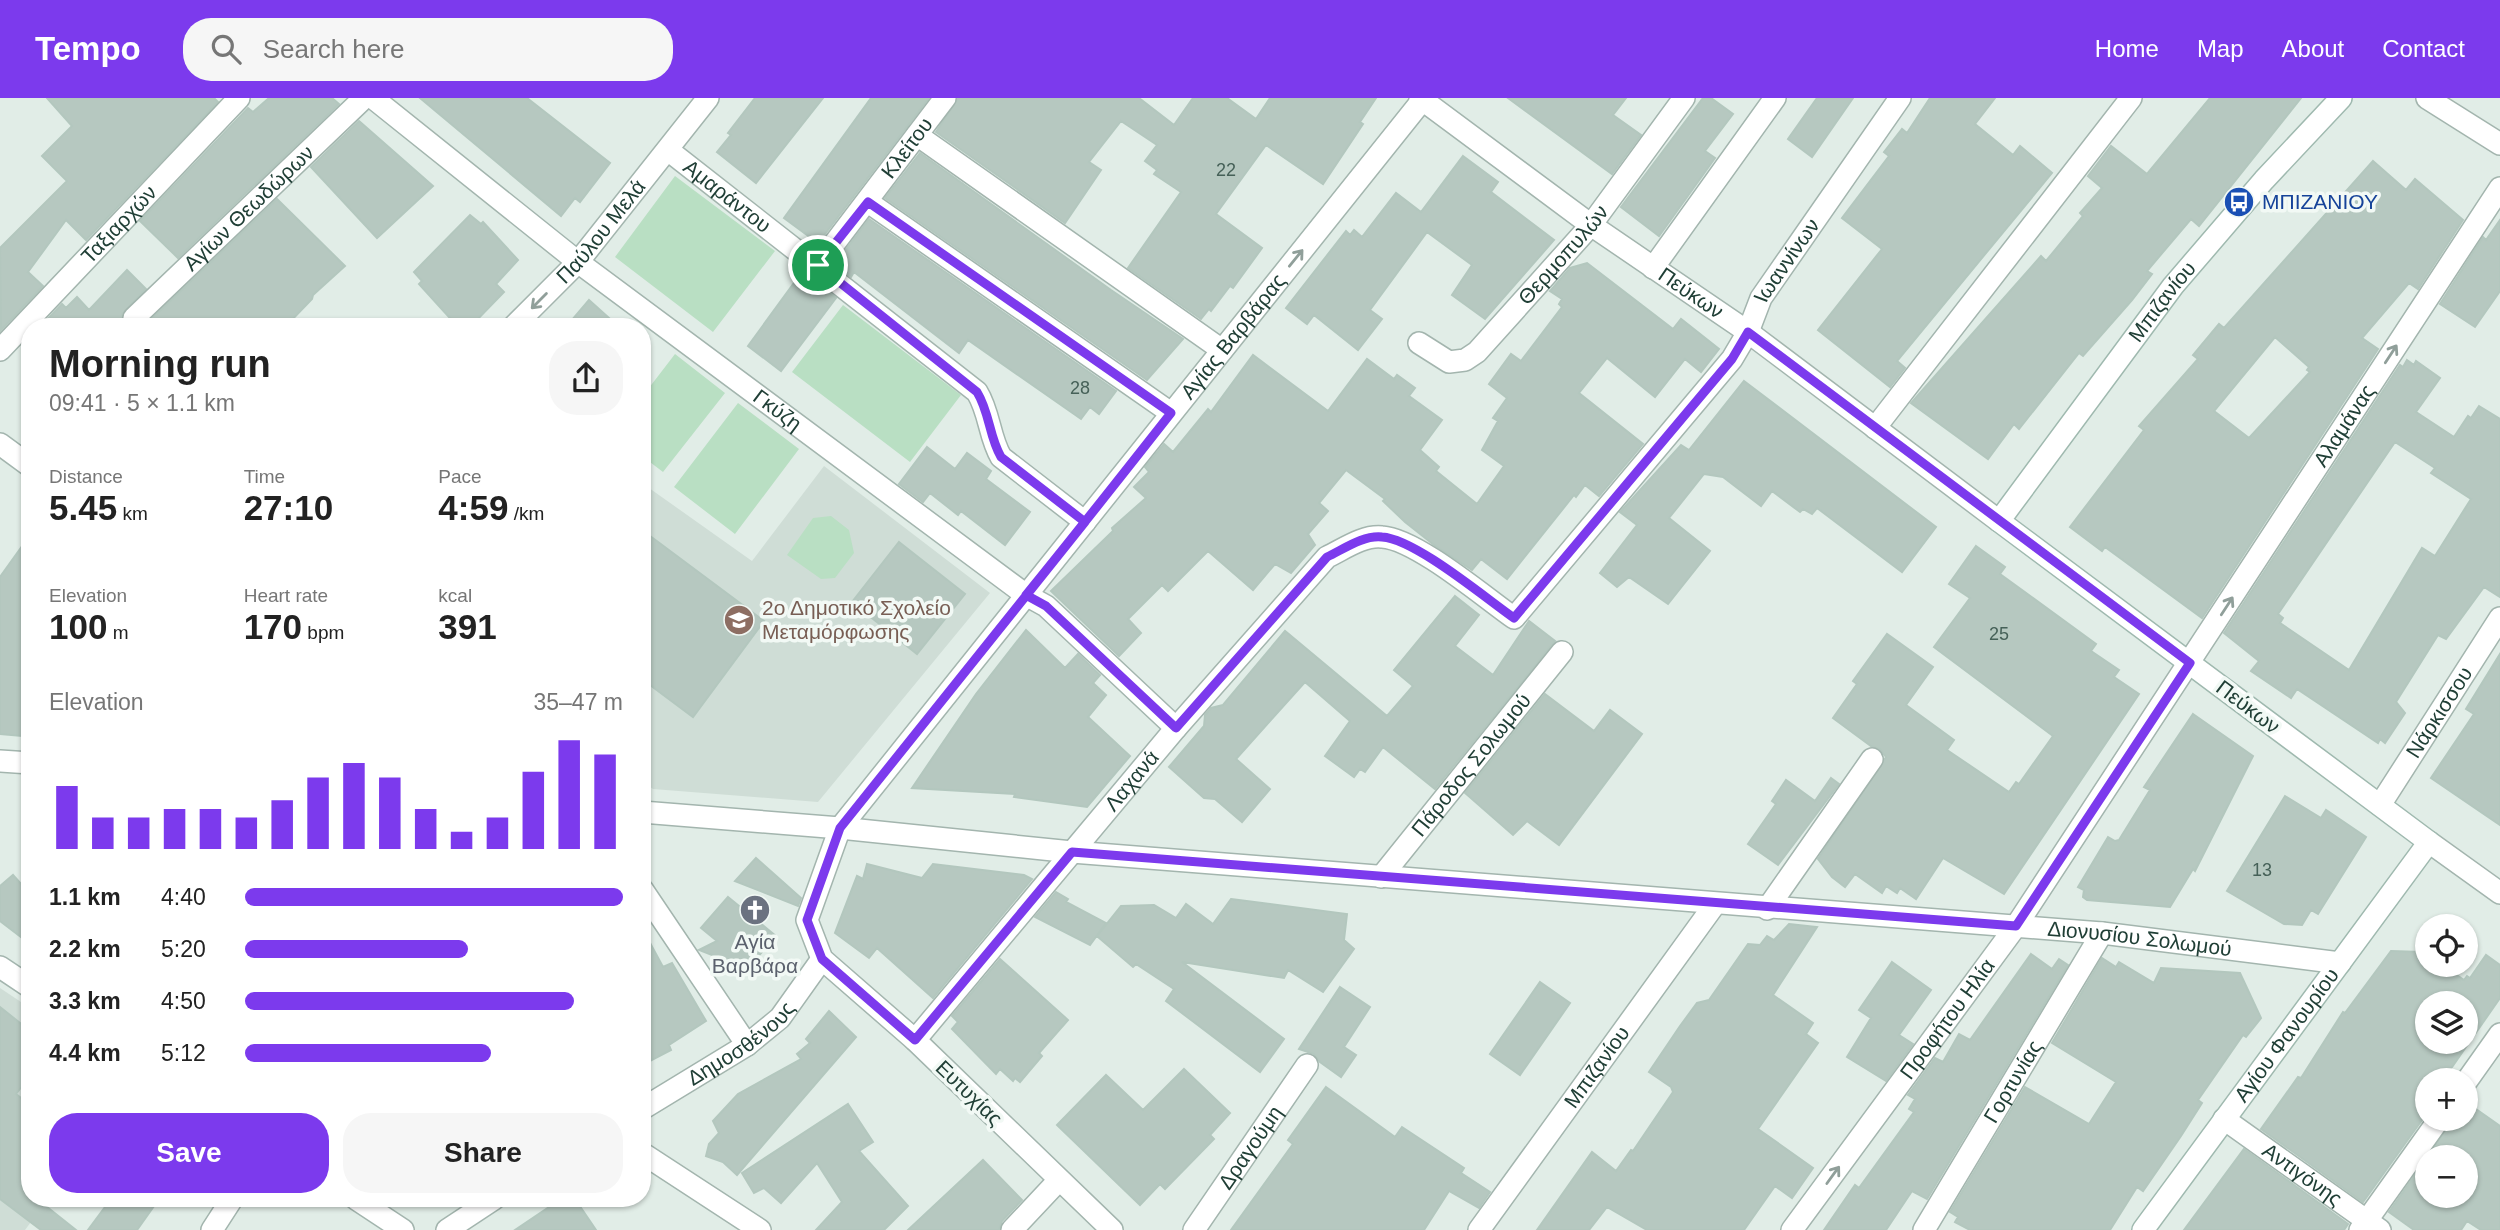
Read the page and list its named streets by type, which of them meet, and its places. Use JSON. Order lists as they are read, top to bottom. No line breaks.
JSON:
{"streets":{"street":["Κλείτου","Αμαράντου","Αγίων Θεωδώρων","Ταξιαρχών","Παύλου Μελά","Θερμοπυλών","Ιωαννίνων","Πεύκων","Μπιζανίου","Αγίας Βαρβάρας","Γκύζη","Αλαμάνας","Νάρκισσου","Πάροδος Σολωμού","Λαχανά","Διονυσίου Σολωμού","Προφήτου Ηλία","Αγίου Φανουρίου","Δημοσθένους","Γορτυνίας","Ευτυχίας","Δραγούμη","Αντιγόνης"]},"crossings":[["Κλείτου","Αμαράντου"],["Αμαράντου","Παύλου Μελά"],["Αμαράντου","Αγίας Βαρβάρας"],["Παύλου Μελά","Γκύζη"],["Θερμοπυλών","Πεύκων"],["Ιωαννίνων","Πεύκων"],["Ιωαννίνων","Λαχανά"],["Πεύκων","Μπιζανίου"],["Πεύκων","Αγίας Βαρβάρας"],["Πεύκων","Αλαμάνας"],["Πεύκων","Νάρκισσου"],["Πεύκων","Προφήτου Ηλία"],["Πεύκων","Αγίου Φανουρίου"],["Μπιζανίου","Διονυσίου Σολωμού"],["Αγίας Βαρβάρας","Γκύζη"],["Αγίας Βαρβάρας","Διονυσίου Σολωμού"],["Αγίας Βαρβάρας","Δημοσθένους"],["Αγίας Βαρβάρας","Ευτυχίας"],["Γκύζη","Λαχανά"],["Αλαμάνας","Προφήτου Ηλία"],["Πάροδος Σολωμού","Διονυσίου Σολωμού"],["Λαχανά","Διονυσίου Σολωμού"],["Λαχανά","Ευτυχίας"],["Διονυσίου Σολωμού","Προφήτου Ηλία"],["Διονυσίου Σολωμού","Αγίου Φανουρίου"],["Διονυσίου Σολωμού","Γορτυνίας"],["Αγίου Φανουρίου","Αντιγόνης"],["Δημοσθένους","Ευτυχίας"]],"one_way":["Αλαμάνας","Προφήτου Ηλία"],"places":{"bus stop":["ΜΠΙΖΑΝΙΟΥ"],"school or university":["2ο Δημοτικό Σχολείο Μεταμόρφωσης"],"church":["Αγία Βαρβάρα"]},"house_numbers":["22","28","25","13"],"page":{"header":"Tempo","search":"Search here","nav":["Home","Map","About","Contact"],"heading":["Morning run","09:41 · 5 × 1.1 km"],"stats":[["Distance","5.45 km"],["Time","27:10"],["Pace","4:59 /km"],["Elevation","100 m"],["Heart rate","170 bpm"],["kcal","391"]],"chart":["Elevation","35–47 m"],"list":[{"name":"1.1 km","note":"4:40"},{"name":"2.2 km","note":"5:20"},{"name":"3.3 km","note":"4:50"},{"name":"4.4 km","note":"5:12"}],"map_buttons":["+","−"],"buttons":["Save","Share"]}}
